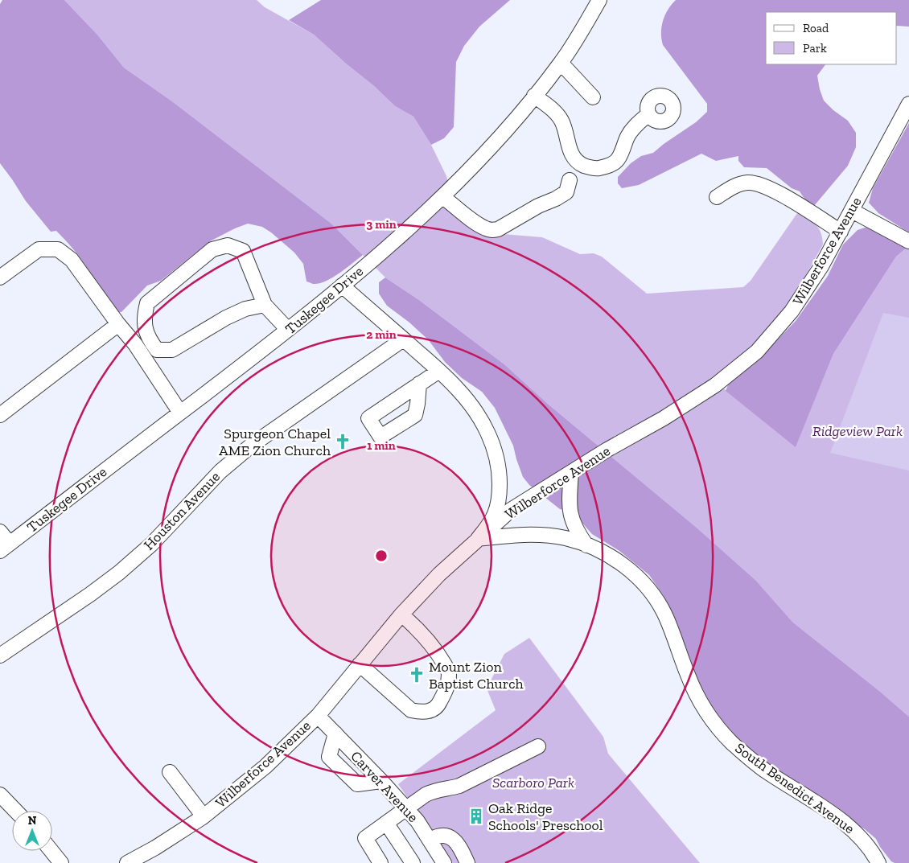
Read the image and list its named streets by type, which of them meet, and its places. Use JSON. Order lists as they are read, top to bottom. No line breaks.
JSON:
{"streets":{"street":["Wilberforce Avenue","Tuskegee Drive","Houston Avenue","Carver Avenue","South Benedict Avenue"]},"crossings":[["Wilberforce Avenue","Carver Avenue"],["Wilberforce Avenue","South Benedict Avenue"]],"parks":["Ridgeview Park","Scarboro Park"],"places":{"church":["Spurgeon Chapel AME Zion Church","Mount Zion Baptist Church"],"building":["Oak Ridge Schools' Preschool"]},"legend":["Road","Park"],"north":"top","rings":["3 min","2 min","1 min"]}
